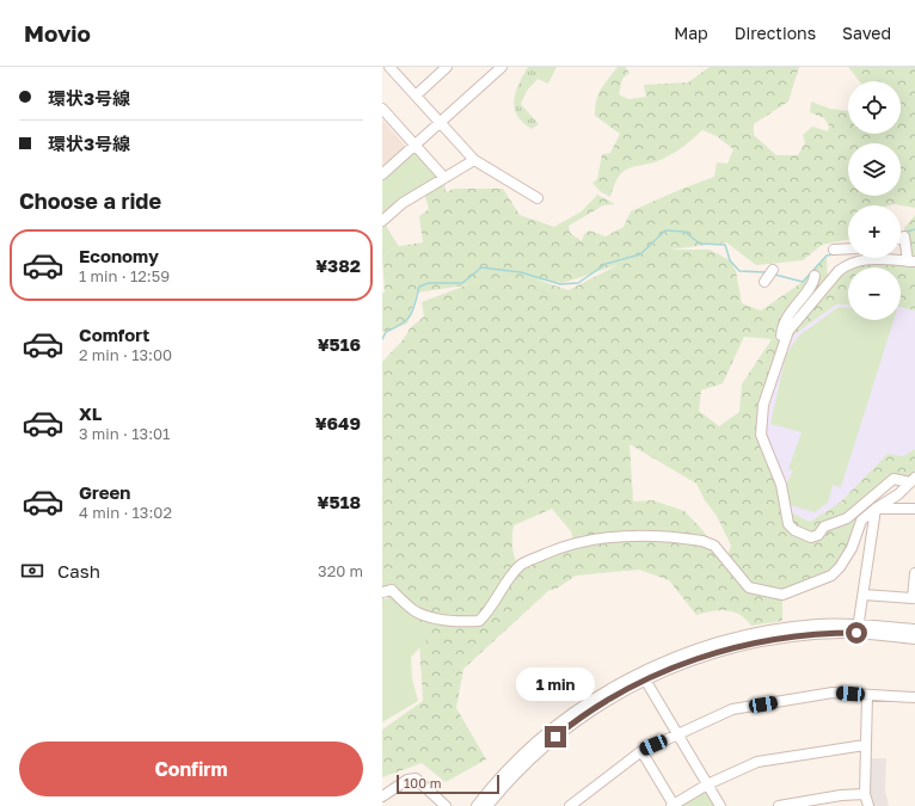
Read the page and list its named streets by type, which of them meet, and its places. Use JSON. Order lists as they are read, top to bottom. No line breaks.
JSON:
{"scale_bar":"100 m","page":{"header":"Movio","nav":["Map","Directions","Saved"],"banner":["環状3号線","環状3号線"],"map_buttons":["+","−"],"heading":"Choose a ride","list":[{"name":"Economy","note":"1 min · 12:59","value":"¥382"},{"name":"Comfort","note":"2 min · 13:00","value":"¥516"},{"name":"XL","note":"3 min · 13:01","value":"¥649"},{"name":"Green","note":"4 min · 13:02","value":"¥518"}],"pay":["Cash","320 m"],"bubble":"1 min","buttons":"Confirm","scale":"100 m"}}
